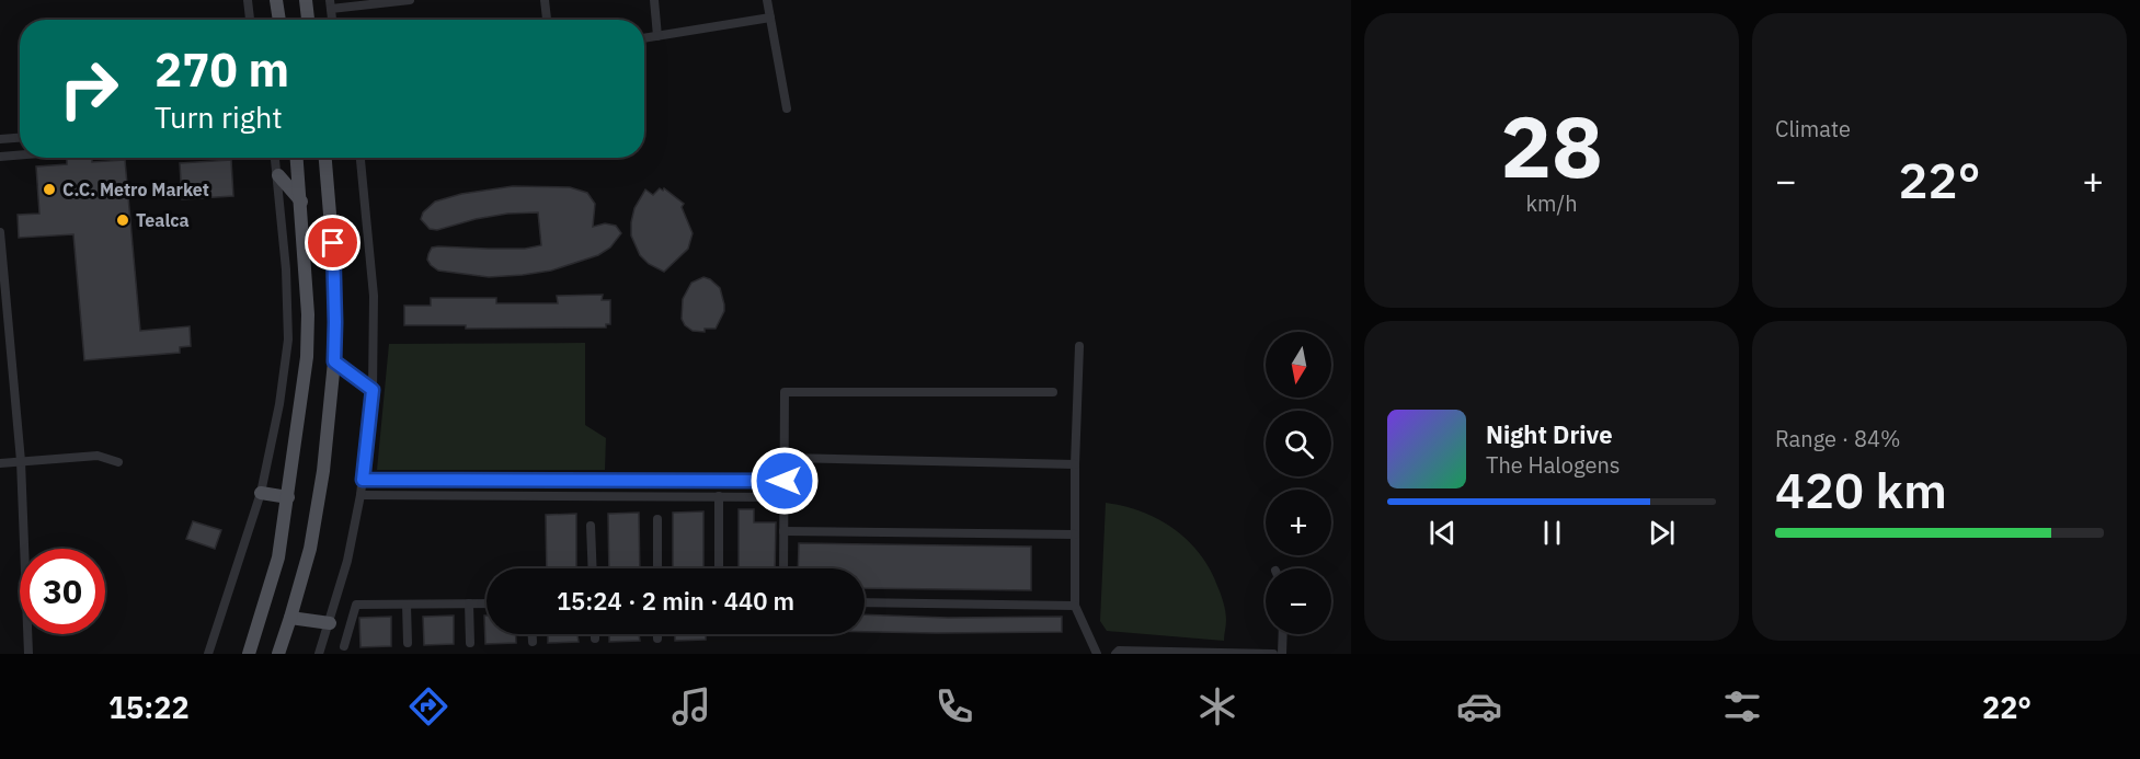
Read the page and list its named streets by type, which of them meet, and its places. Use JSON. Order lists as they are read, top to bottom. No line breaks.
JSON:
{"places":["C.C. Metro Market","Tealca"],"north":"bottom","page":{"tile":[["28","km/h"],"Climate",["Range · 84%","420 km"]],"turn":["270 m","Turn right"],"heat":["−","22°","+"],"map_buttons":["+","−"],"song":["Night Drive","The Halogens"],"limit":"30","trip":"15:24 · 2 min · 440 m","tabs":["15:22","22°"]}}
